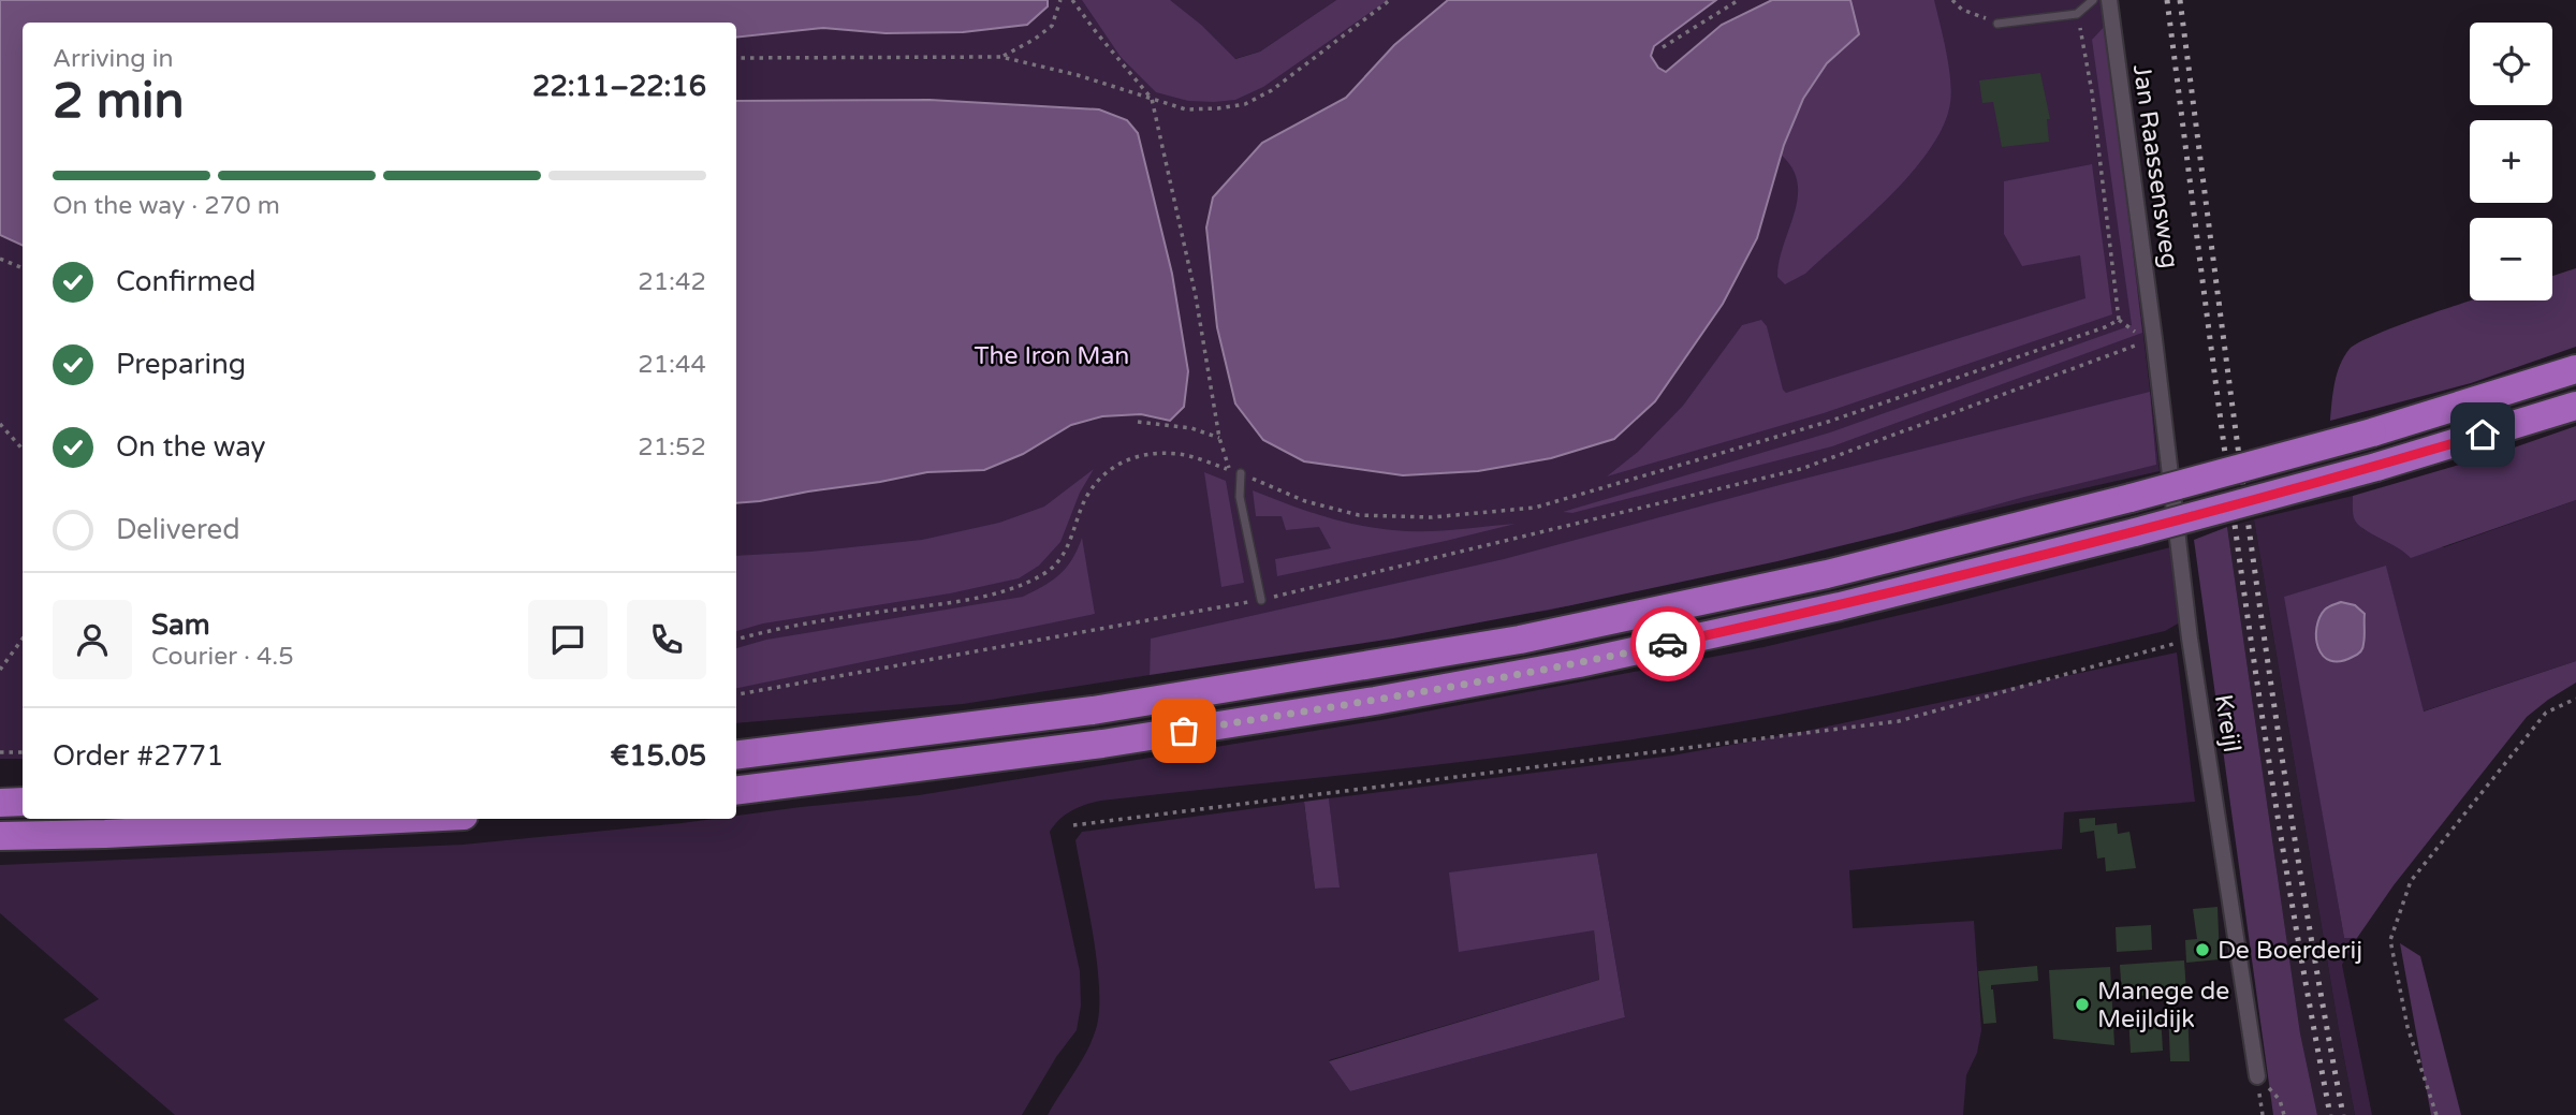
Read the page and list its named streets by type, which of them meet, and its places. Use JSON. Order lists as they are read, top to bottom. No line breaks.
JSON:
{"streets":{"street":["Jan Raassensweg","Kreijl"]},"crossings":[["Jan Raassensweg","Kreijl"]],"parks":["The Iron Man"],"places":["De Boerderij","Manege de Meijldijk"],"page":{"map_buttons":["+","−"],"heading":["2 min","Arriving in","22:11–22:16"],"panel":["Sam","Courier · 4.5","Order #2771","€15.05"],"bar":"On the way · 270 m","list":[["Confirmed","21:42"],["Preparing","21:44"],["On the way","21:52"],"Delivered"]}}
